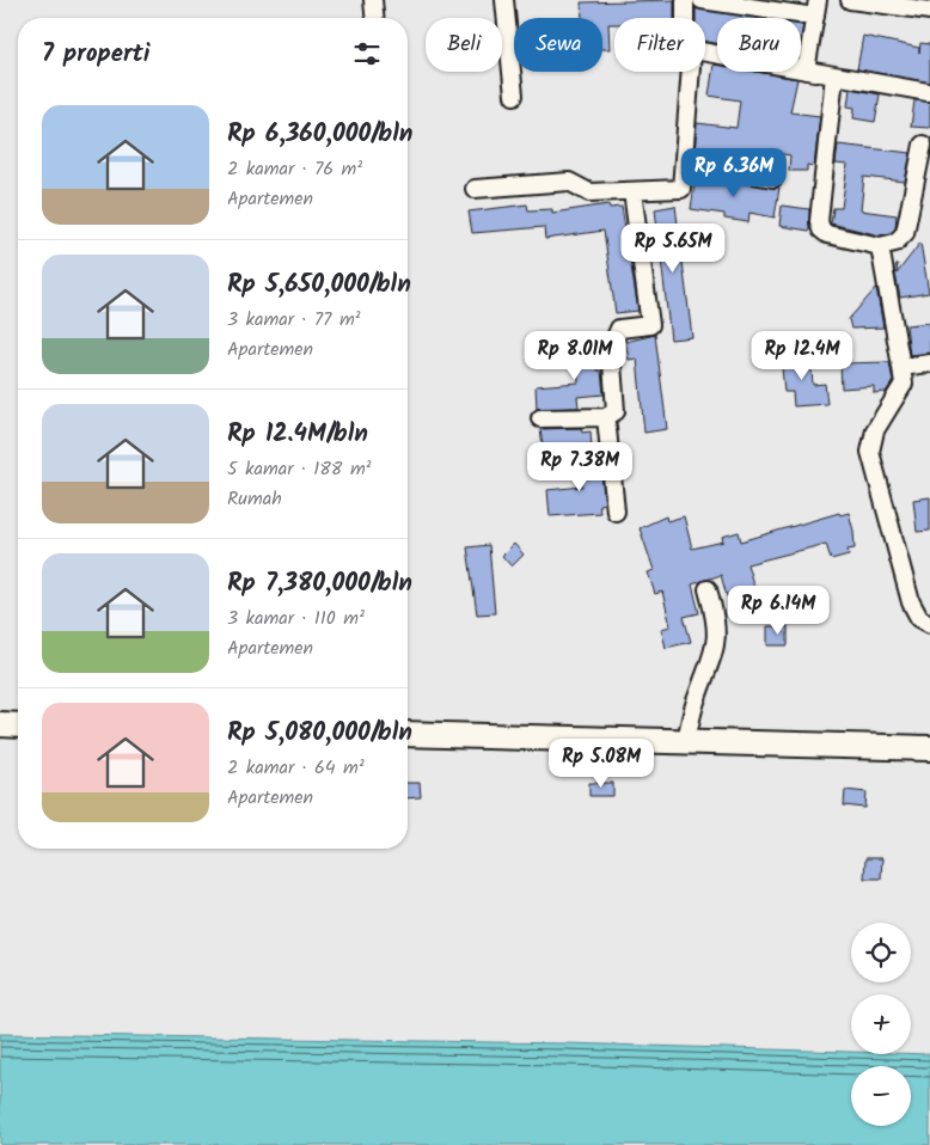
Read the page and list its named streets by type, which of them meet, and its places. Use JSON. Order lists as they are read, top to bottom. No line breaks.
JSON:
{"page":{"chip":["Beli","Sewa","Filter","Baru"],"heading":"7 properti","list":[{"name":"Rp 6,360,000/bln","note":"2 kamar · 76 m² · Apartemen"},{"name":"Rp 5,650,000/bln","note":"3 kamar · 77 m² · Apartemen"},{"name":"Rp 12.4M/bln","note":"5 kamar · 188 m² · Rumah"},{"name":"Rp 7,380,000/bln","note":"3 kamar · 110 m² · Apartemen"},{"name":"Rp 5,080,000/bln","note":"2 kamar · 64 m² · Apartemen"}],"price":["Rp 6.36M","Rp 5.65M","Rp 8.01M","Rp 12.4M","Rp 7.38M","Rp 6.14M","Rp 5.08M"],"map_buttons":["+","−"]}}
